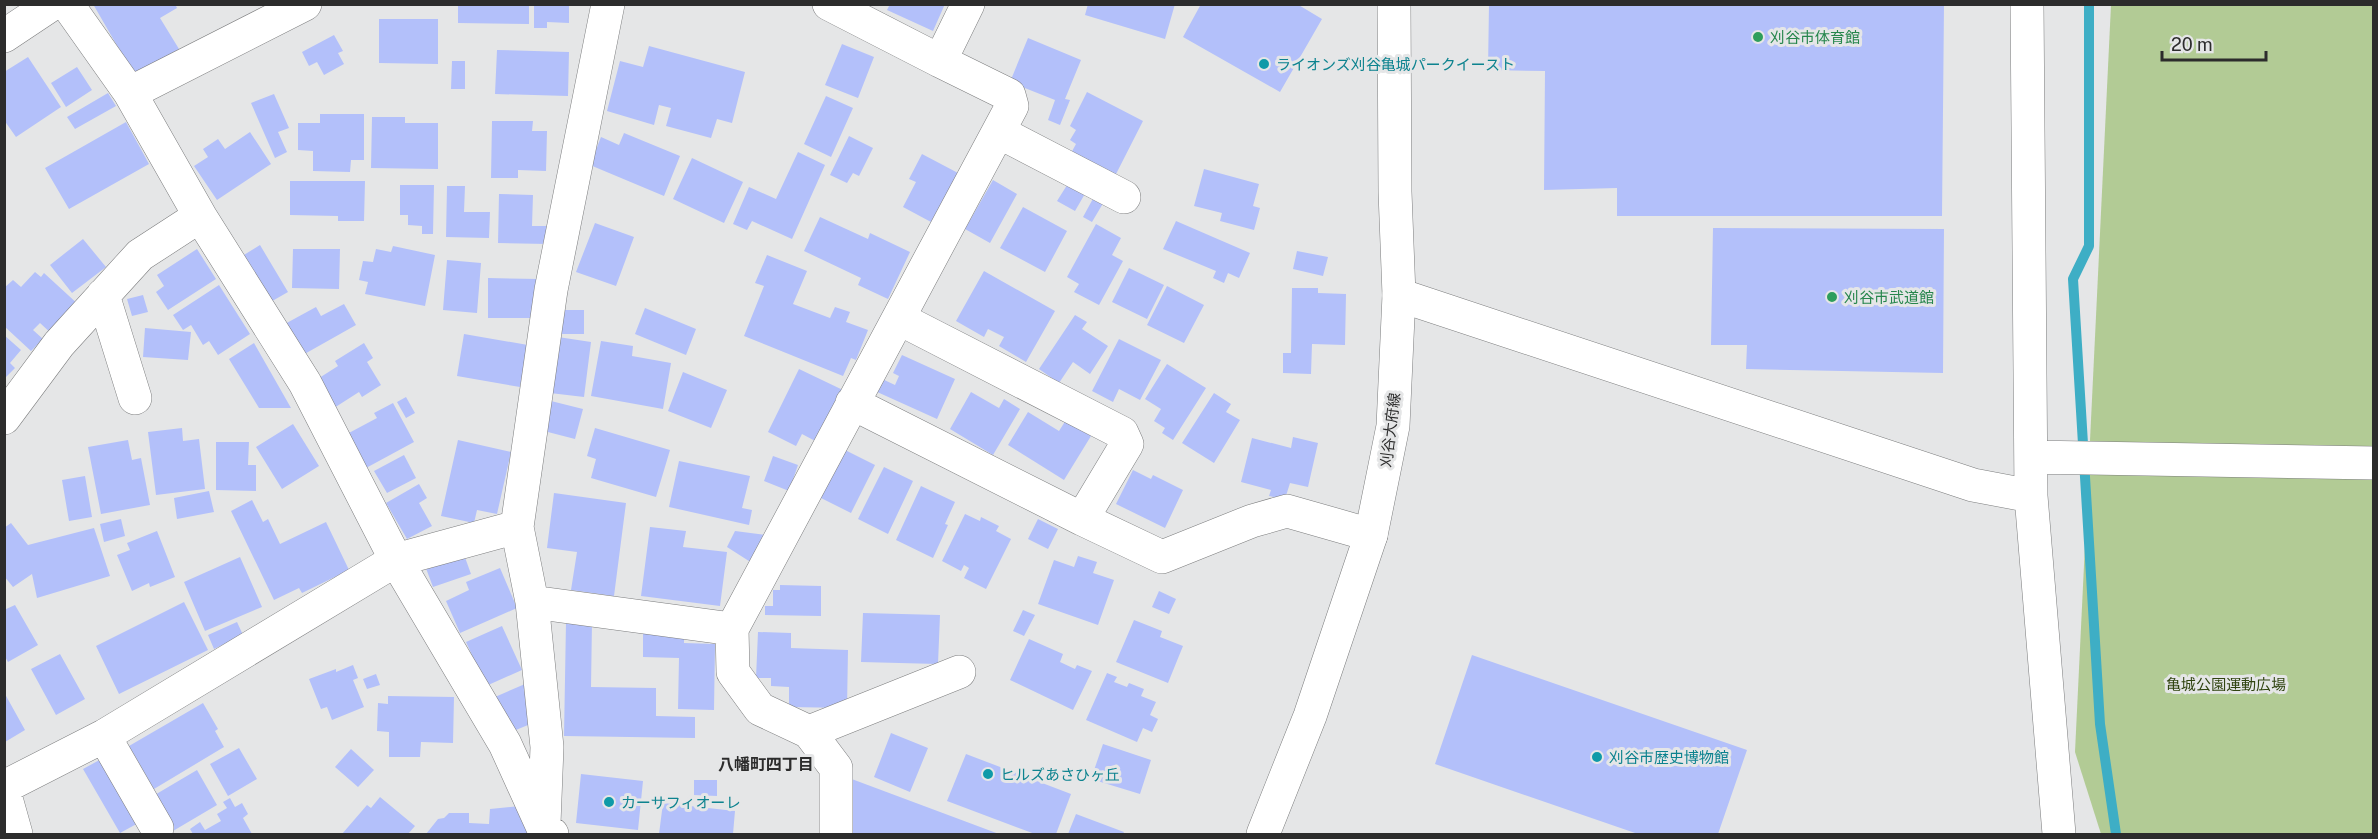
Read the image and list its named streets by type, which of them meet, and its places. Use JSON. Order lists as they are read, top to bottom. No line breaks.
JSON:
{"streets":{"street":["刈谷大府線"]},"districts":["八幡町四丁目"],"parks":["亀城公園運動広場"],"places":["刈谷市体育館","ライオンズ刈谷亀城パークイースト","刈谷市武道館","刈谷市歴史博物館","ヒルズあさひヶ丘","カーサフィオーレ"],"scale_bar":"20 m"}
